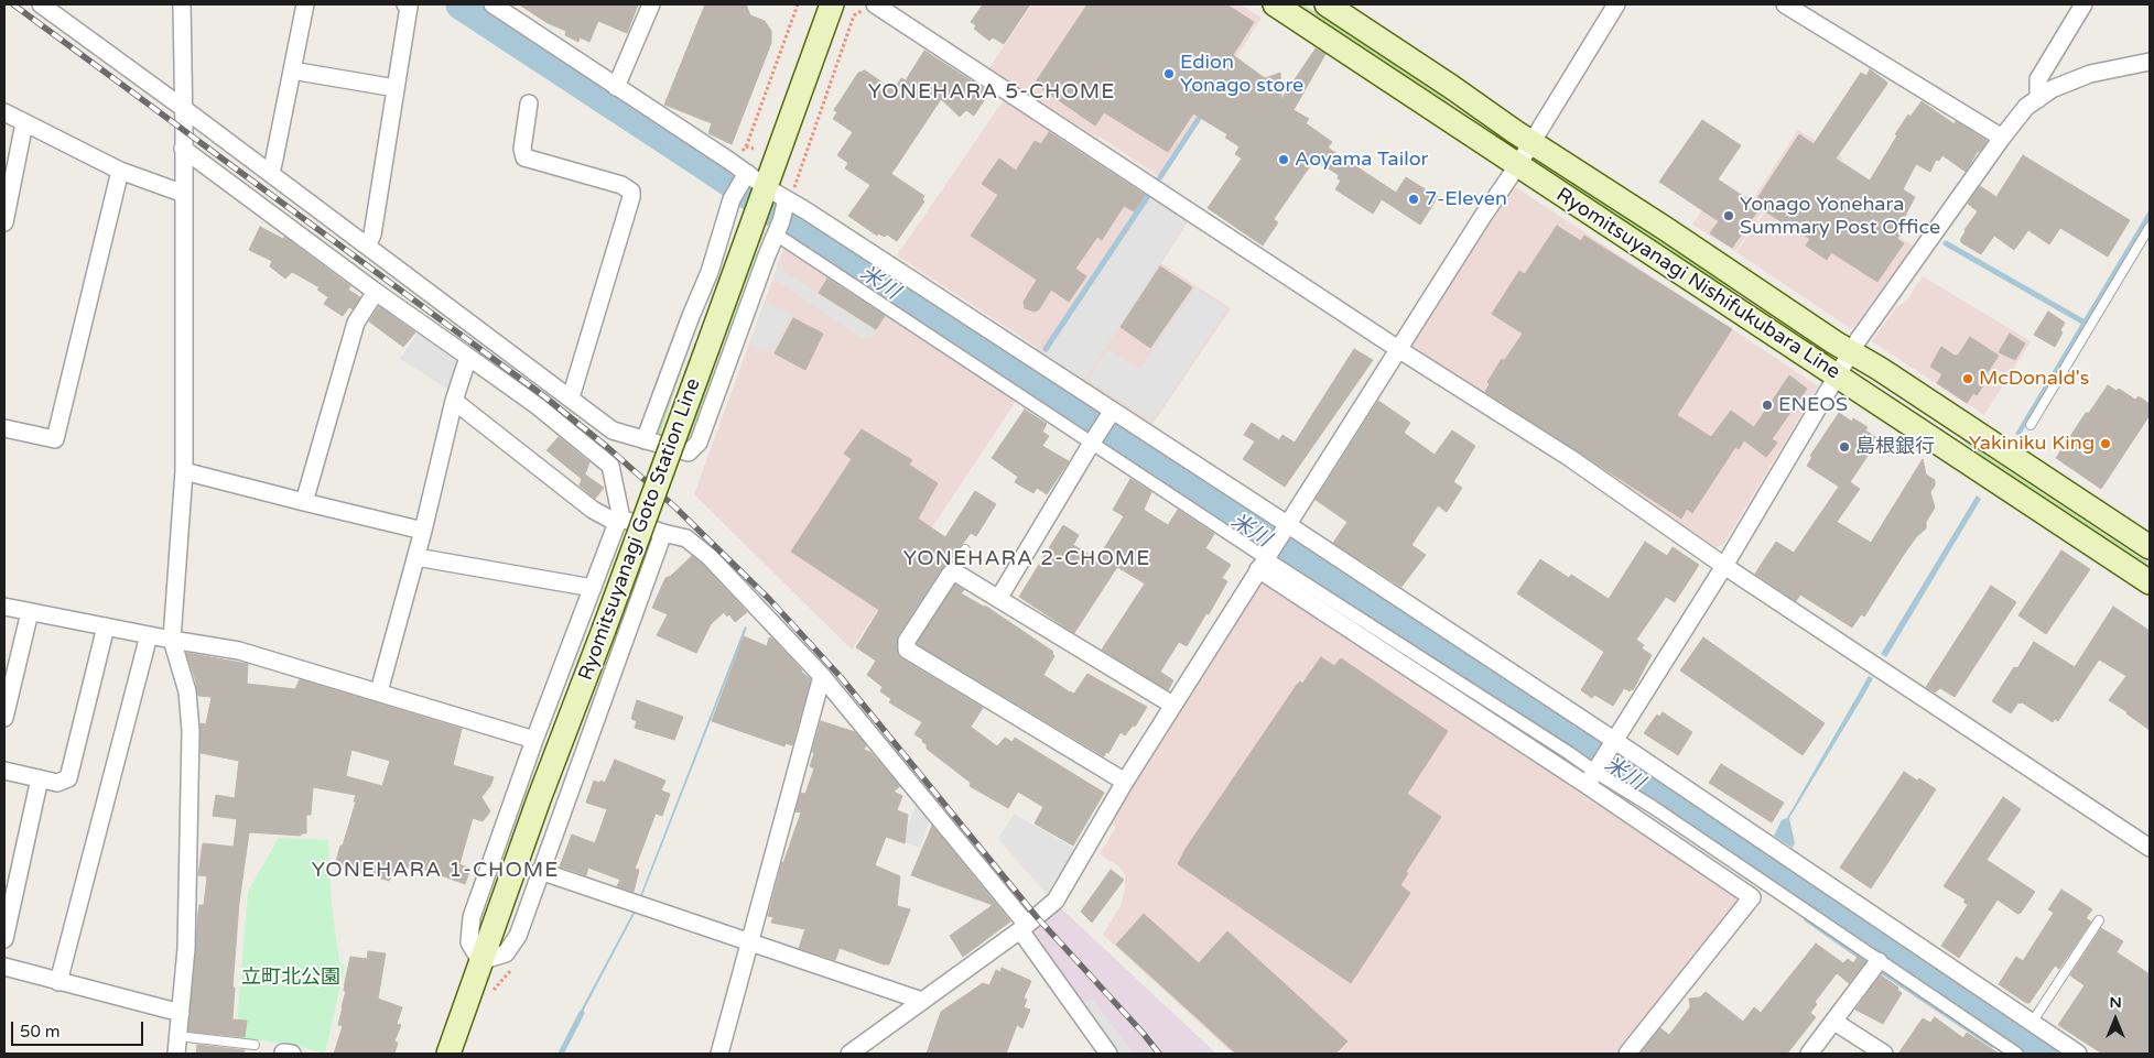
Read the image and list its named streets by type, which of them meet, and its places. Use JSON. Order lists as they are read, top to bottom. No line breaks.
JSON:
{"streets":{"main road":["Ryomitsuyanagi Nishifukubara Line","Ryomitsuyanagi Goto Station Line"]},"districts":["YONEHARA 5-CHOME","YONEHARA 2-CHOME","YONEHARA 1-CHOME"],"water":["米川"],"parks":["立町北公園"],"places":["Edion Yonago store","Aoyama Tailor","7-Eleven","Yonago Yonehara Summary Post Office","McDonald's","ENEOS","Yakiniku King","島根銀行"],"scale_bar":"50 m","north":"top"}
